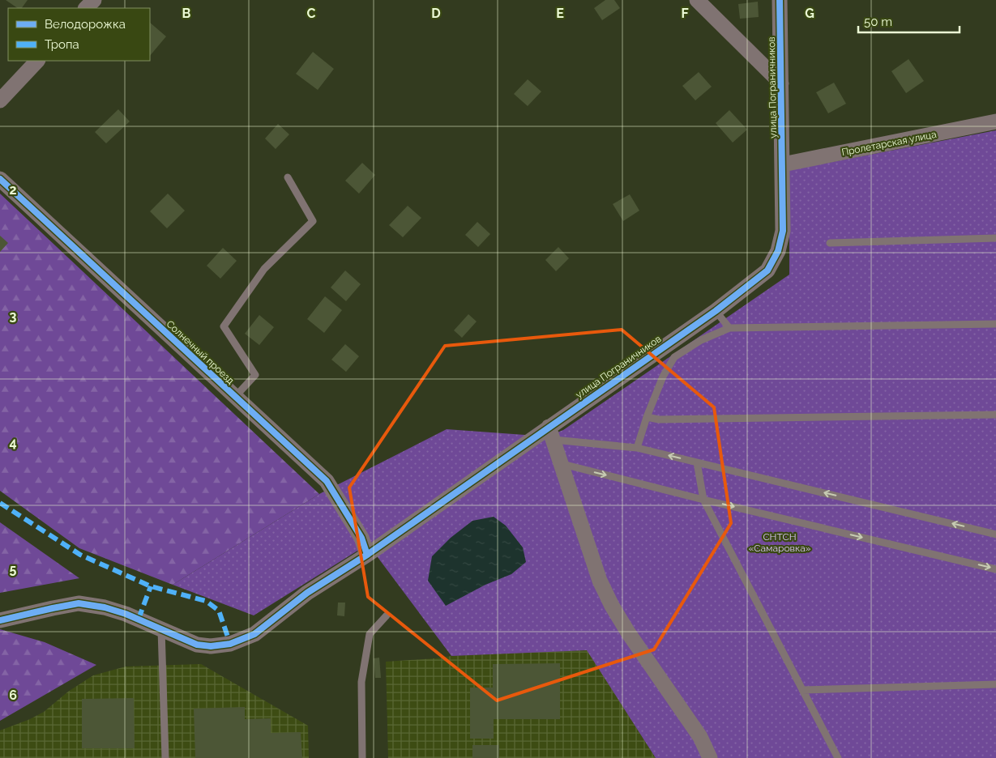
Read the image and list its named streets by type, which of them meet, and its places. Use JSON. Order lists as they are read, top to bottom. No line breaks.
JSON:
{"streets":{"street":["улица Пограничников","Пролетарская улица","Солнечный проезд"]},"crossings":[["улица Пограничников","Пролетарская улица"],["улица Пограничников","Солнечный проезд"]],"parks":["СНТСН «Самаровка»"],"legend":["Велодорожка","Тропа"],"scale_bar":"50 m","grid":{"columns":["B","C","D","E","F","G"],"rows":["2","3","4","5","6"]}}
